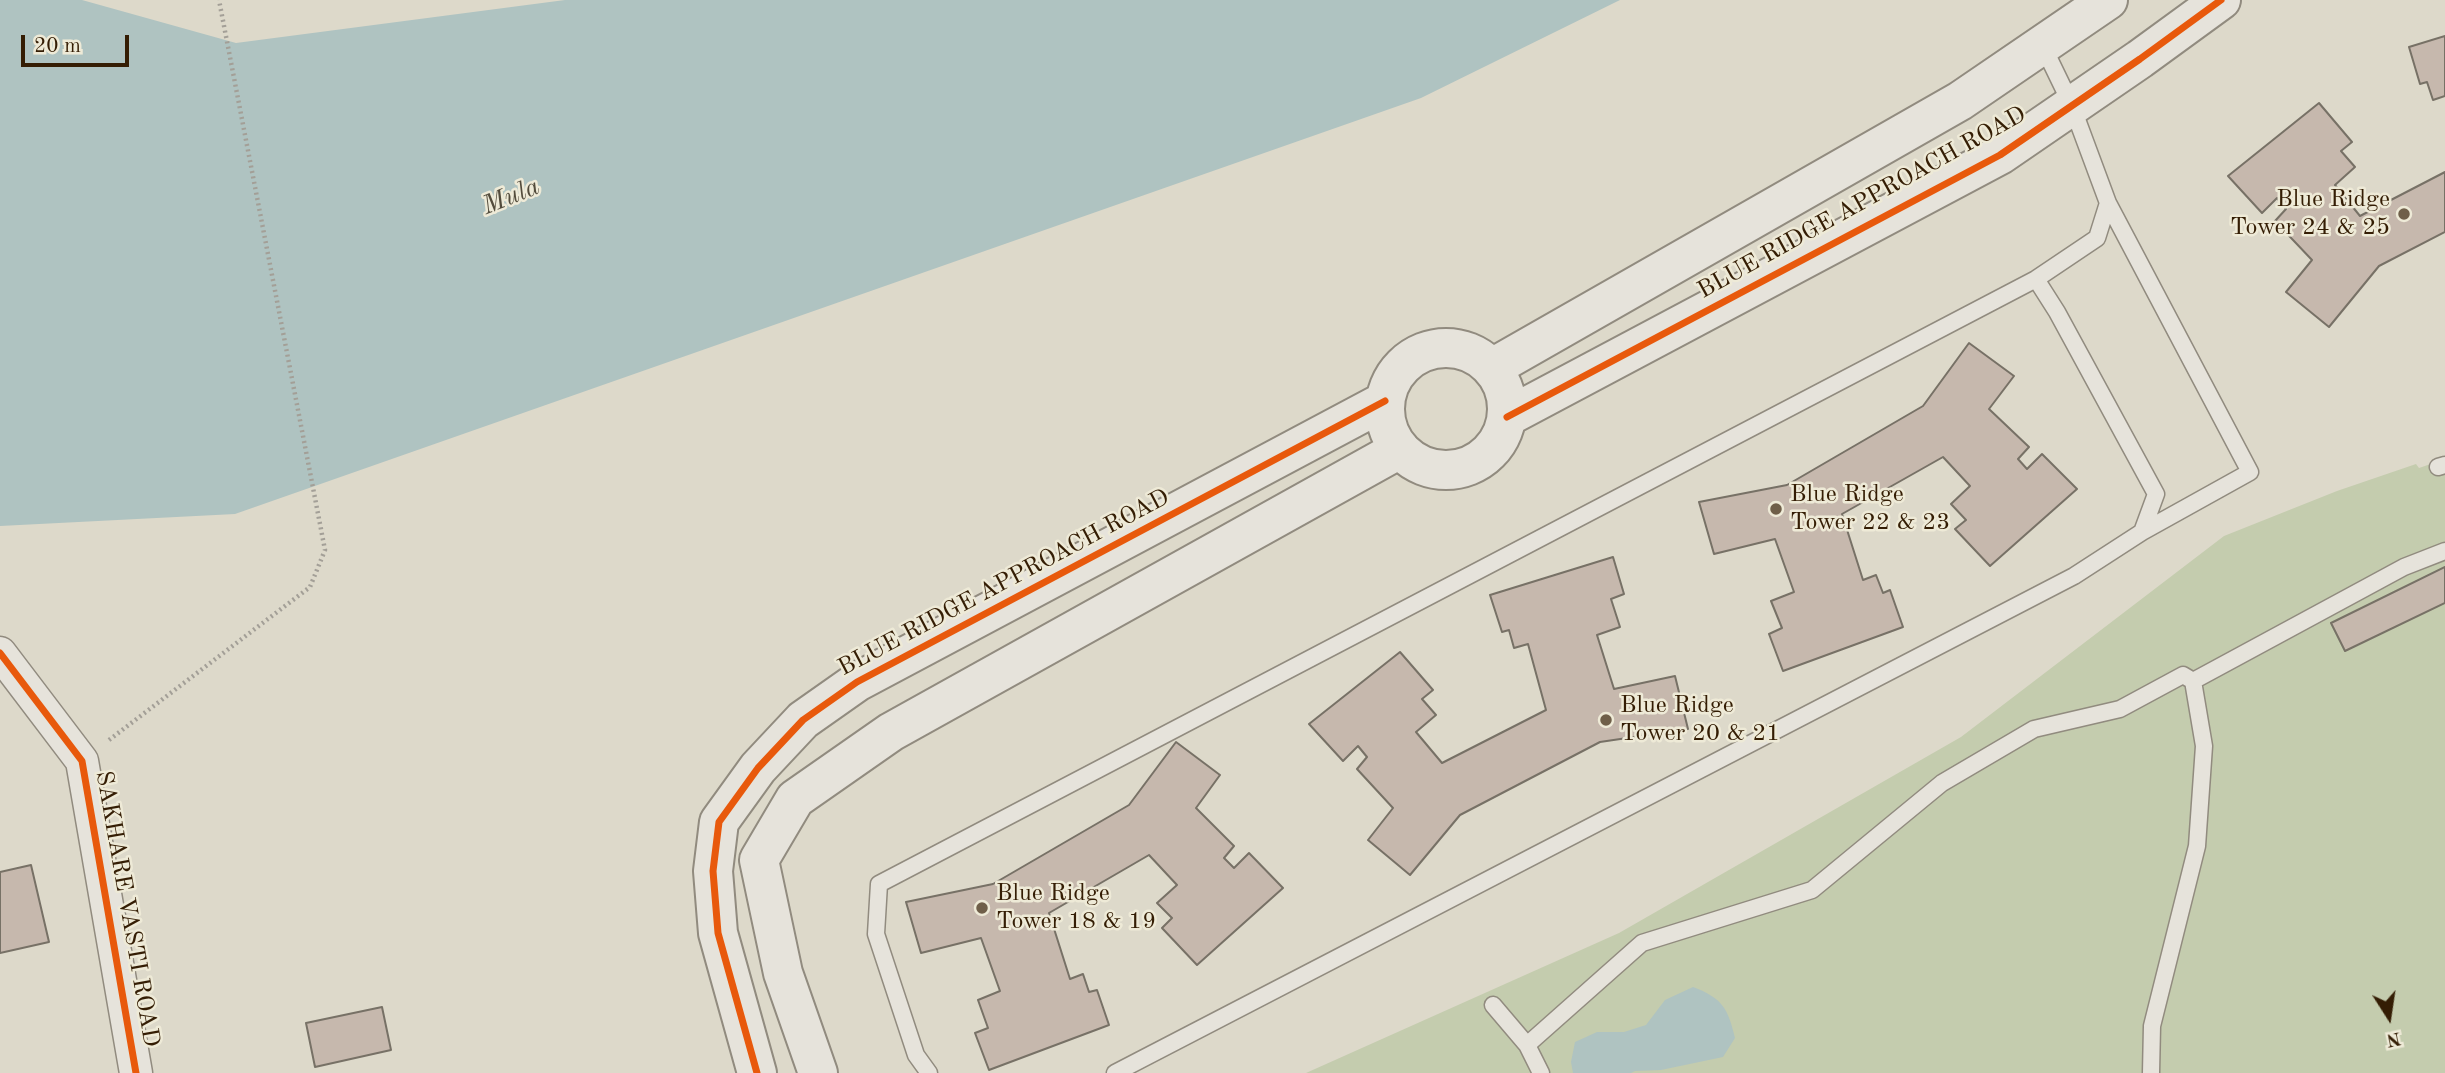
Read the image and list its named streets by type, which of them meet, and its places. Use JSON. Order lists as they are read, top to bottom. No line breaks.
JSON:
{"streets":{"street":["BLUE RIDGE APPROACH ROAD","SAKHARE VASTI ROAD"]},"water":["Mula"],"places":["Blue Ridge Tower 24 & 25","Blue Ridge Tower 22 & 23","Blue Ridge Tower 20 & 21","Blue Ridge Tower 18 & 19"],"scale_bar":"20 m","north":"bottom"}
